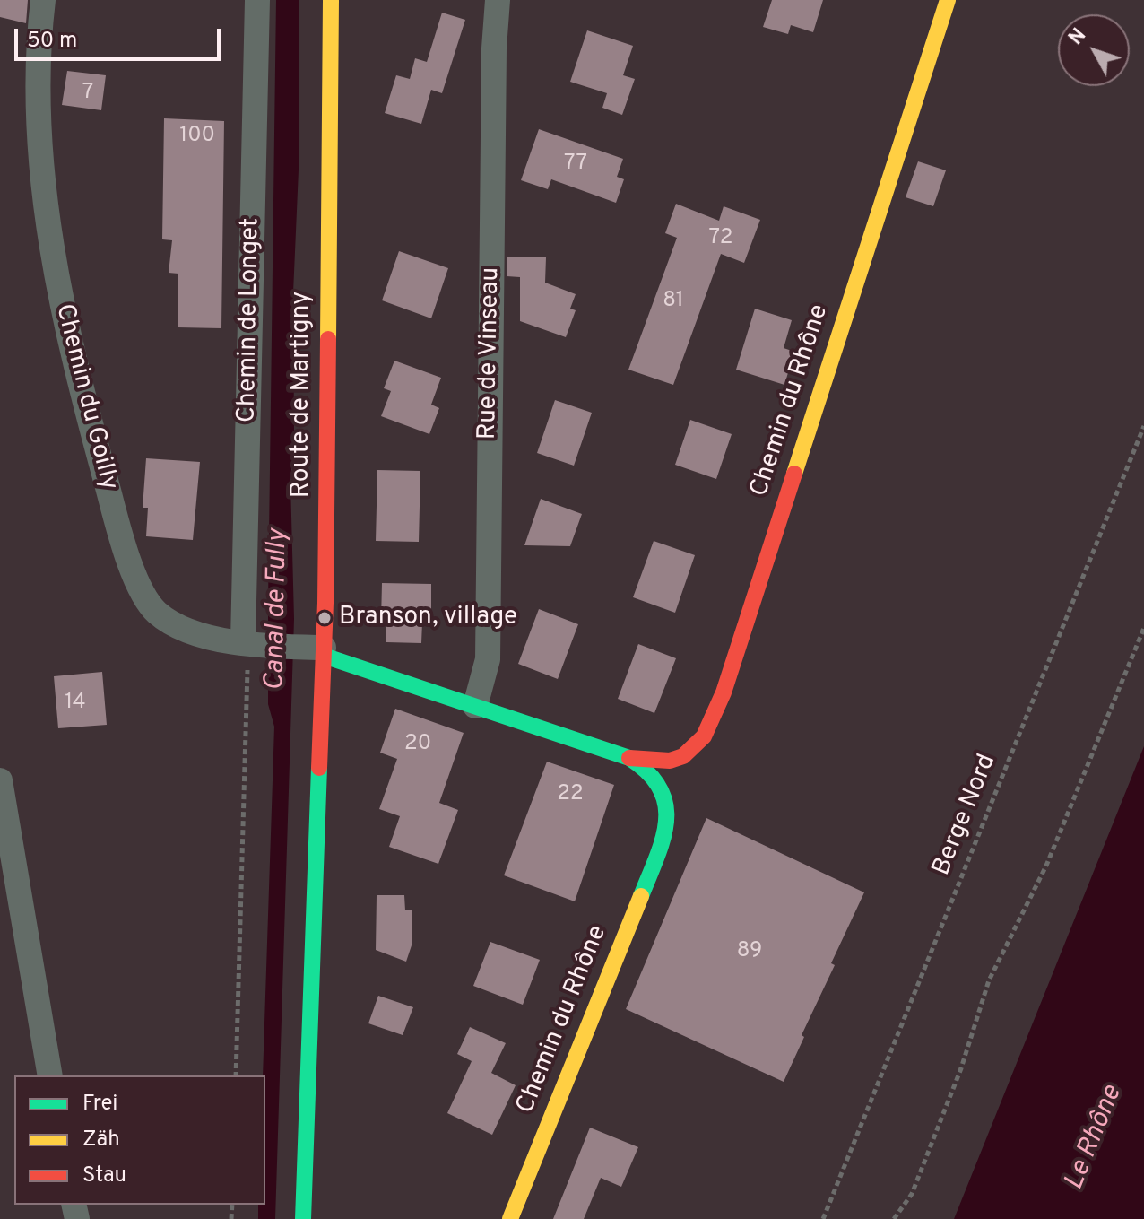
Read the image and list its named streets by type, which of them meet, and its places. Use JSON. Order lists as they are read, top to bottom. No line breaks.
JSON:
{"streets":{"street":["Chemin de Longet","Rue de Vinseau","Route de Martigny","Chemin du Goilly","Chemin du Rhône"],"path":["Berge Nord"]},"crossings":[["Chemin de Longet","Chemin du Goilly"],["Rue de Vinseau","Chemin du Goilly"],["Route de Martigny","Chemin du Goilly"],["Chemin du Goilly","Chemin du Rhône"]],"water":["Canal de Fully","Le Rhône"],"places":["Branson, village"],"house_numbers":["7","100","77","72","81","14","20","22","89"],"legend":["Frei","Zäh","Stau"],"scale_bar":"50 m","north":"top left"}
